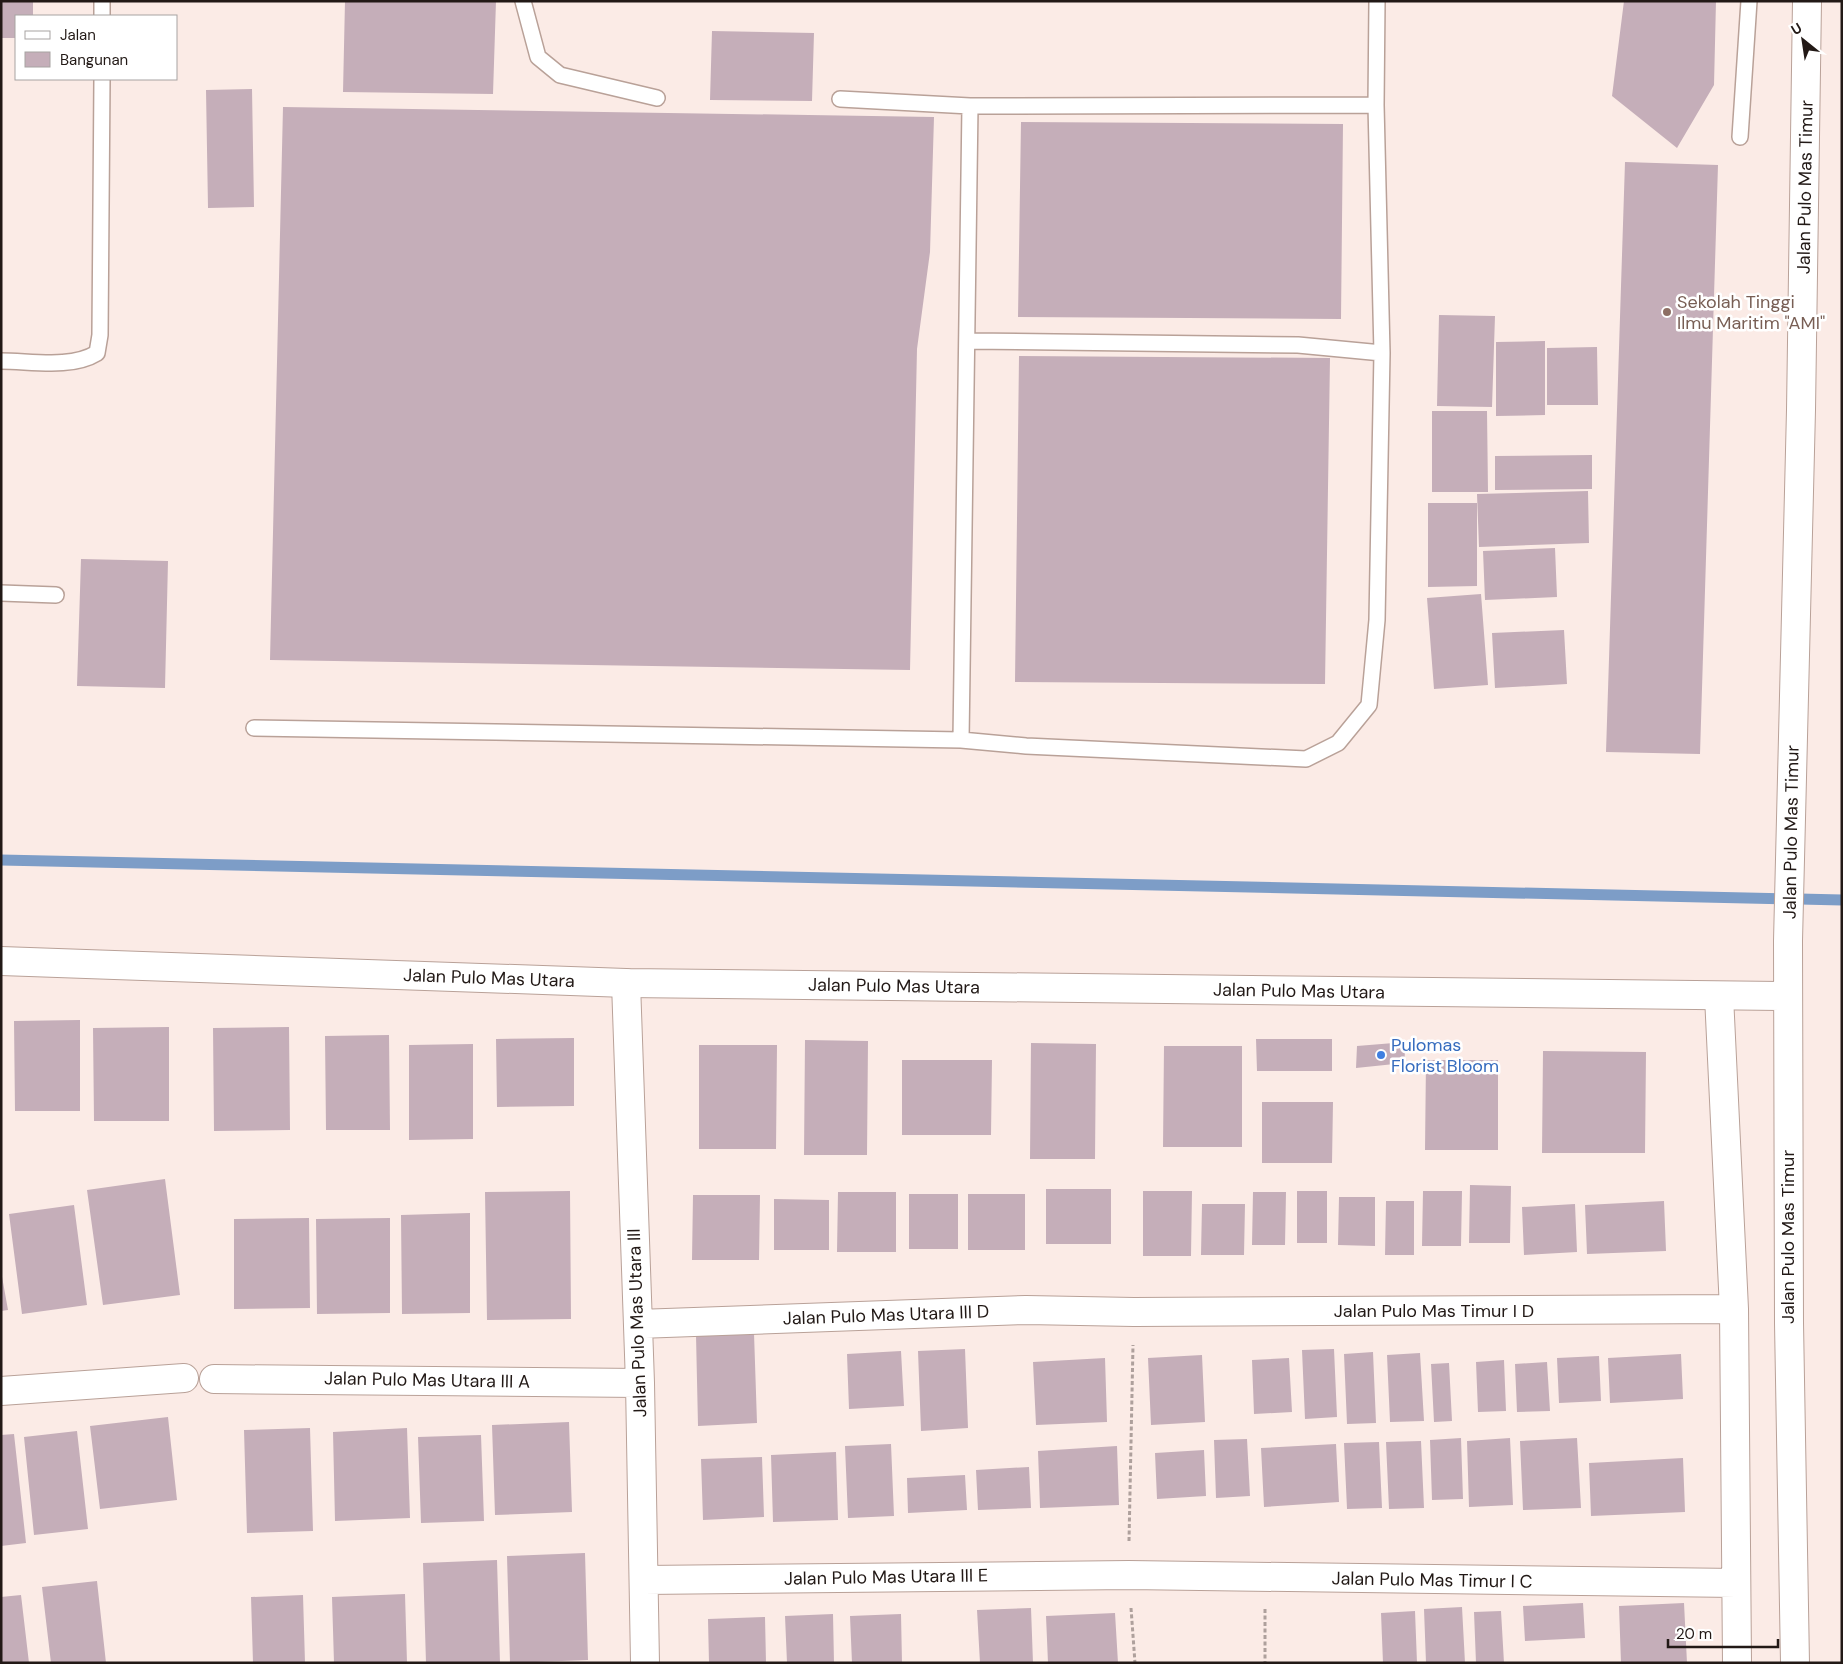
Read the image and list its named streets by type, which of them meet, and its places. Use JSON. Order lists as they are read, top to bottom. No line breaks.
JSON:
{"streets":{"street":["Jalan Pulo Mas Timur","Jalan Pulo Mas Utara","Jalan Pulo Mas Timur I D","Jalan Pulo Mas Utara III D","Jalan Pulo Mas Utara III","Jalan Pulo Mas Utara III A","Jalan Pulo Mas Utara III E","Jalan Pulo Mas Timur I C"]},"crossings":[["Jalan Pulo Mas Timur","Jalan Pulo Mas Utara"],["Jalan Pulo Mas Utara","Jalan Pulo Mas Utara III"],["Jalan Pulo Mas Timur I D","Jalan Pulo Mas Utara III D"],["Jalan Pulo Mas Utara III D","Jalan Pulo Mas Utara III"],["Jalan Pulo Mas Utara III","Jalan Pulo Mas Utara III A"],["Jalan Pulo Mas Utara III","Jalan Pulo Mas Utara III E"],["Jalan Pulo Mas Utara III E","Jalan Pulo Mas Timur I C"]],"places":["Sekolah Tinggi Ilmu Maritim \"AMI\"","Pulomas Florist Bloom"],"legend":["Jalan","Bangunan"],"scale_bar":"20 m","north":"top left"}
